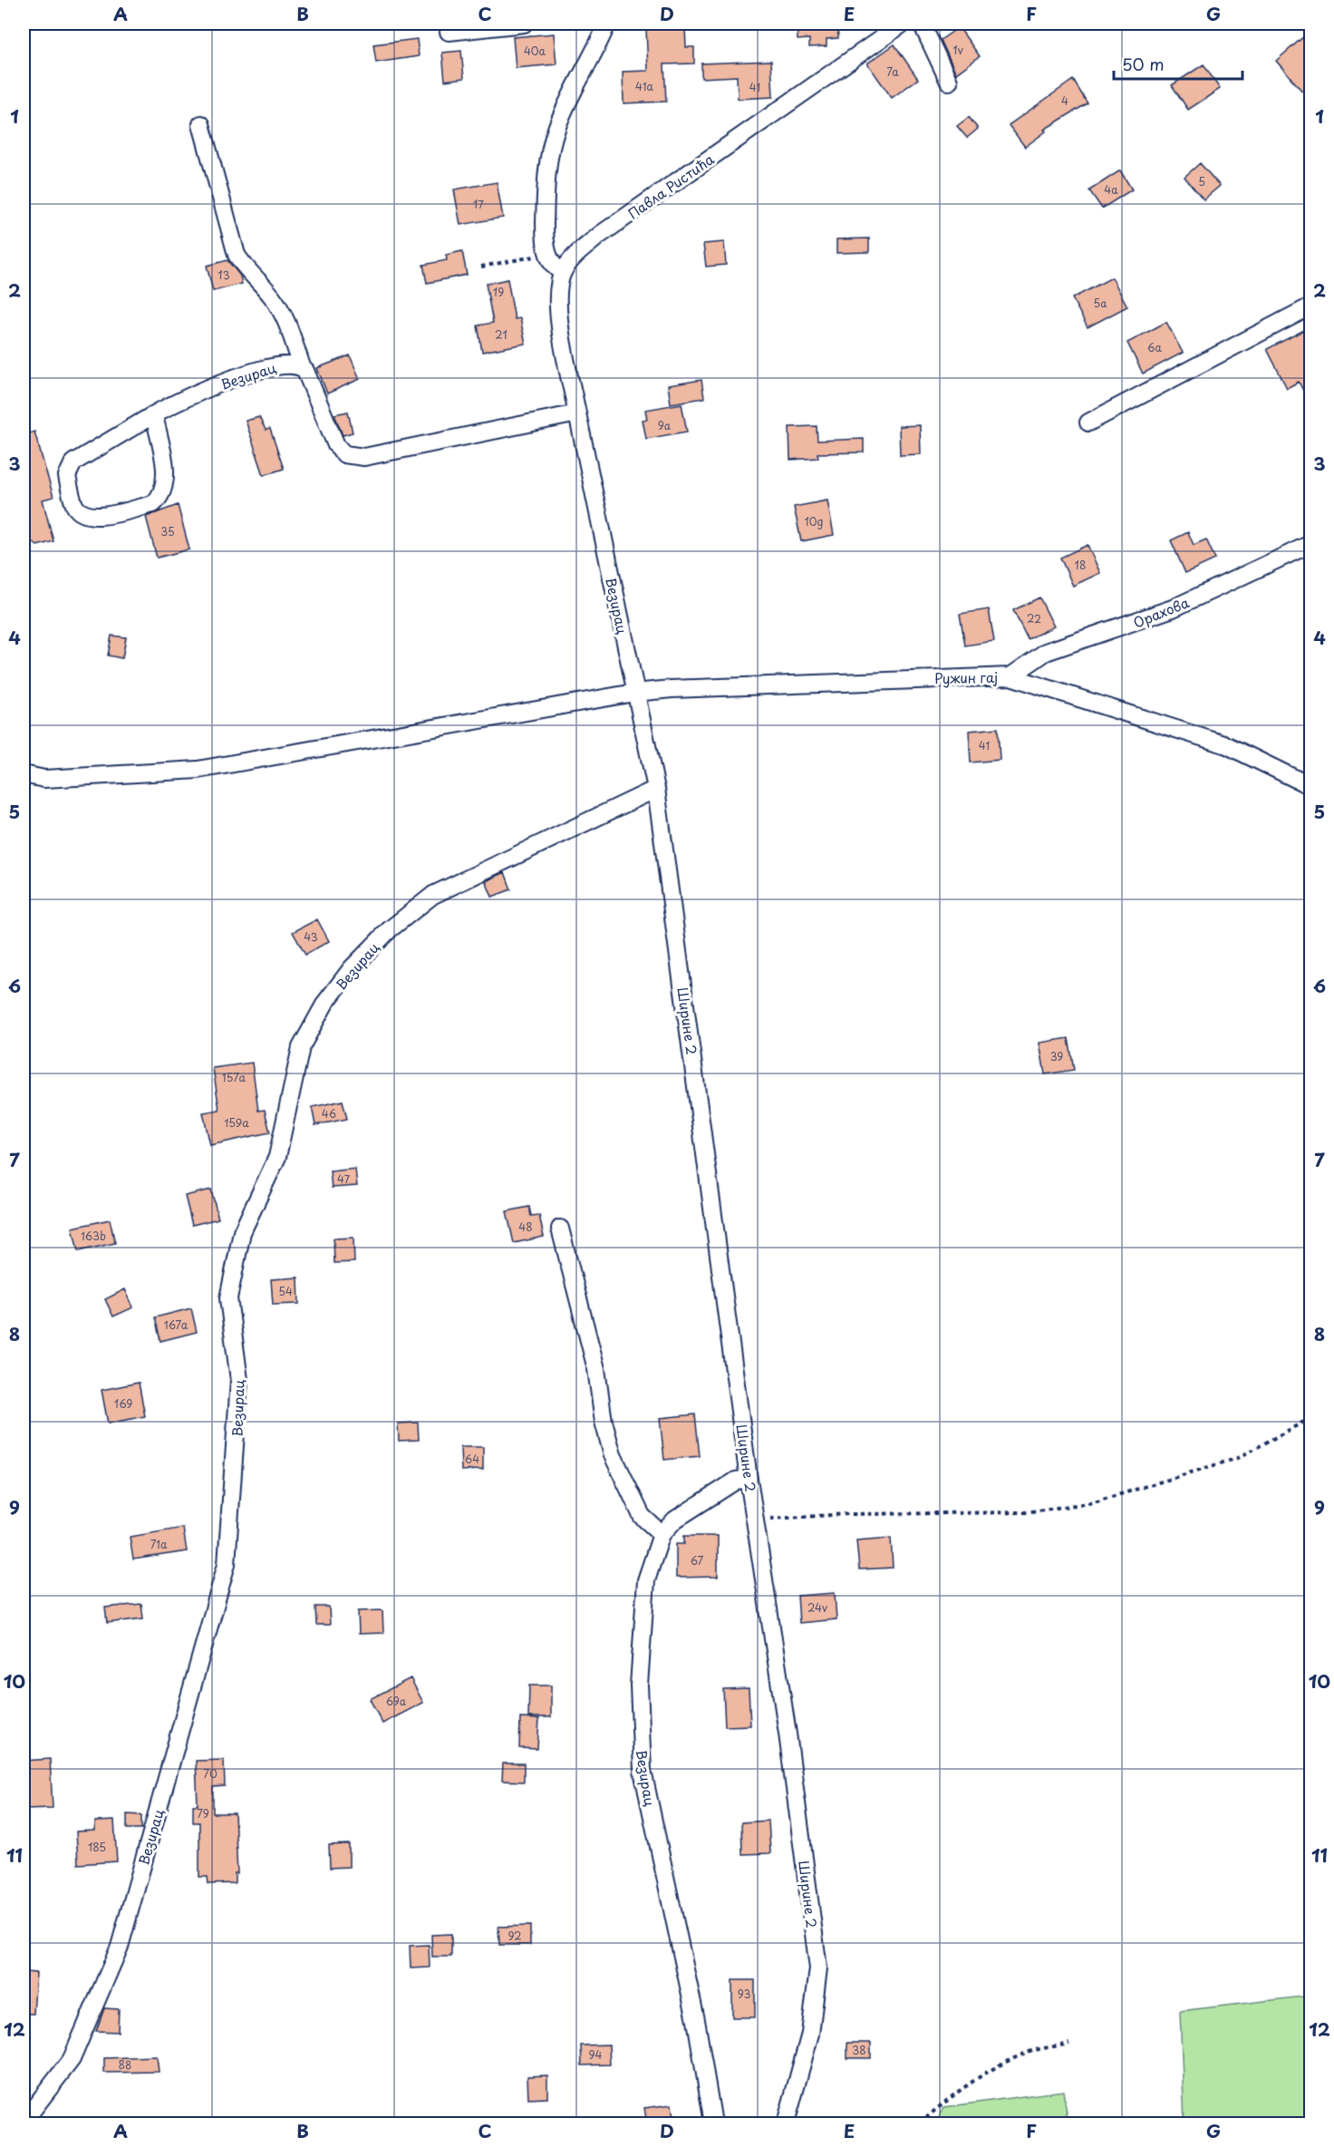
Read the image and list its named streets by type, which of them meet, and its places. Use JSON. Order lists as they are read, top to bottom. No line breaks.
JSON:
{"streets":{"street":["Павла Ристића","Везирац","Орахова","Ружин гај","Ширине 2"]},"crossings":[["Павла Ристића","Везирац"],["Везирац","Ружин гај"],["Везирац","Ширине 2"],["Орахова","Ружин гај"]],"house_numbers":["1v","40a","7a","41a","41","4","5","4a","17","13","19","5a","21","6a","9a","10g","35","18","22","41","43","39","157a","46","159a","47","48","163b","54","167a","169","64","71a","67","24v","69a","70","79","185","92","93","38","94","88"],"scale_bar":"50 m","grid":{"columns":["A","B","C","D","E","F","G"],"rows":["1","2","3","4","5","6","7","8","9","10","11","12"]}}
